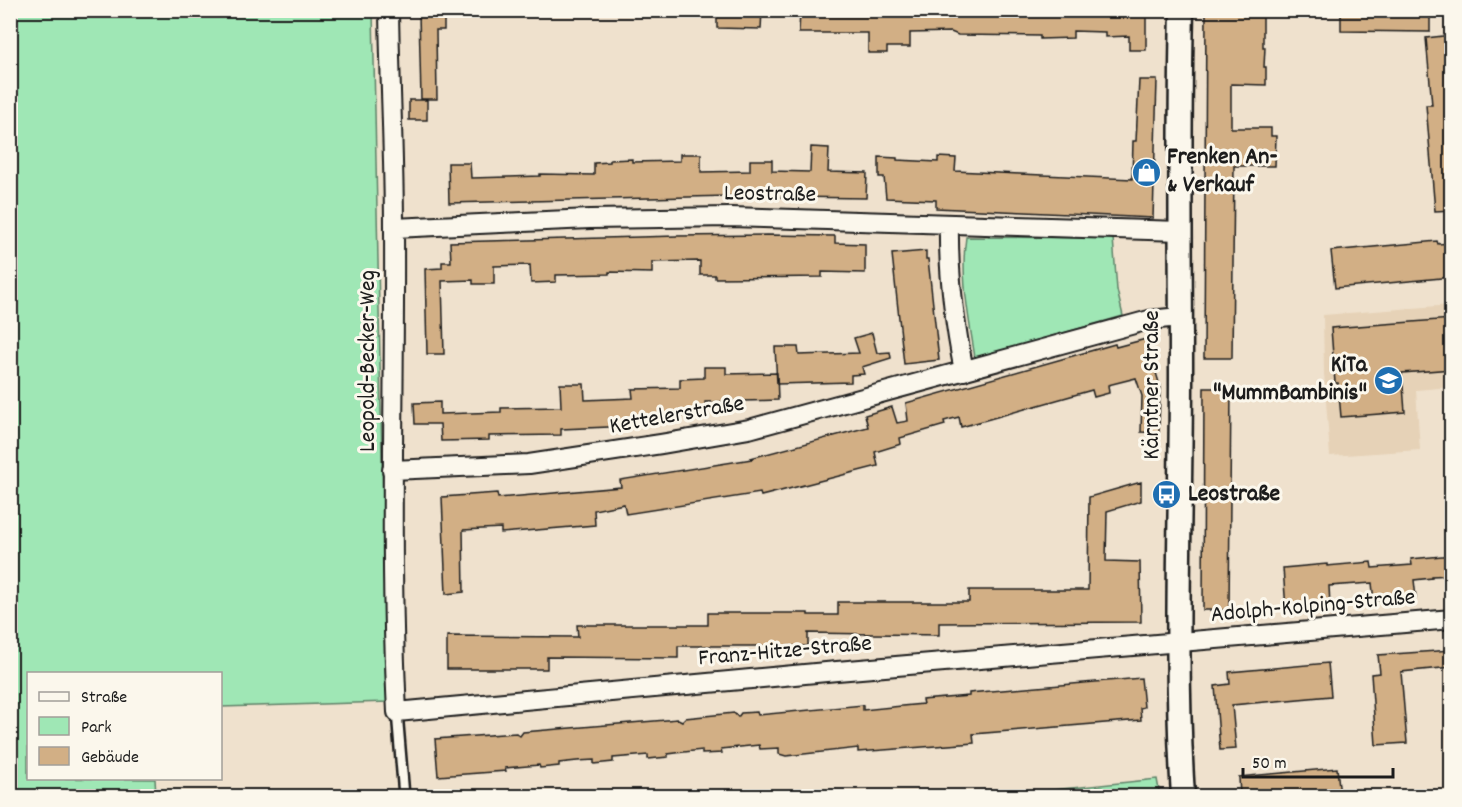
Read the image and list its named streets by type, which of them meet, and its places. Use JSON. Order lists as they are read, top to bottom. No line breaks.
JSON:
{"streets":{"street":["Leostraße","Leopold-Becker-Weg","Kärntner Straße","Kettelerstraße","Adolph-Kolping-Straße","Franz-Hitze-Straße"]},"crossings":[["Leostraße","Leopold-Becker-Weg"],["Leostraße","Kärntner Straße"],["Leopold-Becker-Weg","Kettelerstraße"],["Leopold-Becker-Weg","Franz-Hitze-Straße"],["Kärntner Straße","Kettelerstraße"],["Kärntner Straße","Adolph-Kolping-Straße"],["Kärntner Straße","Franz-Hitze-Straße"],["Adolph-Kolping-Straße","Franz-Hitze-Straße"]],"places":{"shop":["Frenken An- & Verkauf"],"school or university":["KiTa \"MummBambinis\""],"bus stop":["Leostraße"]},"legend":["Straße","Park","Gebäude"],"scale_bar":"50 m"}
